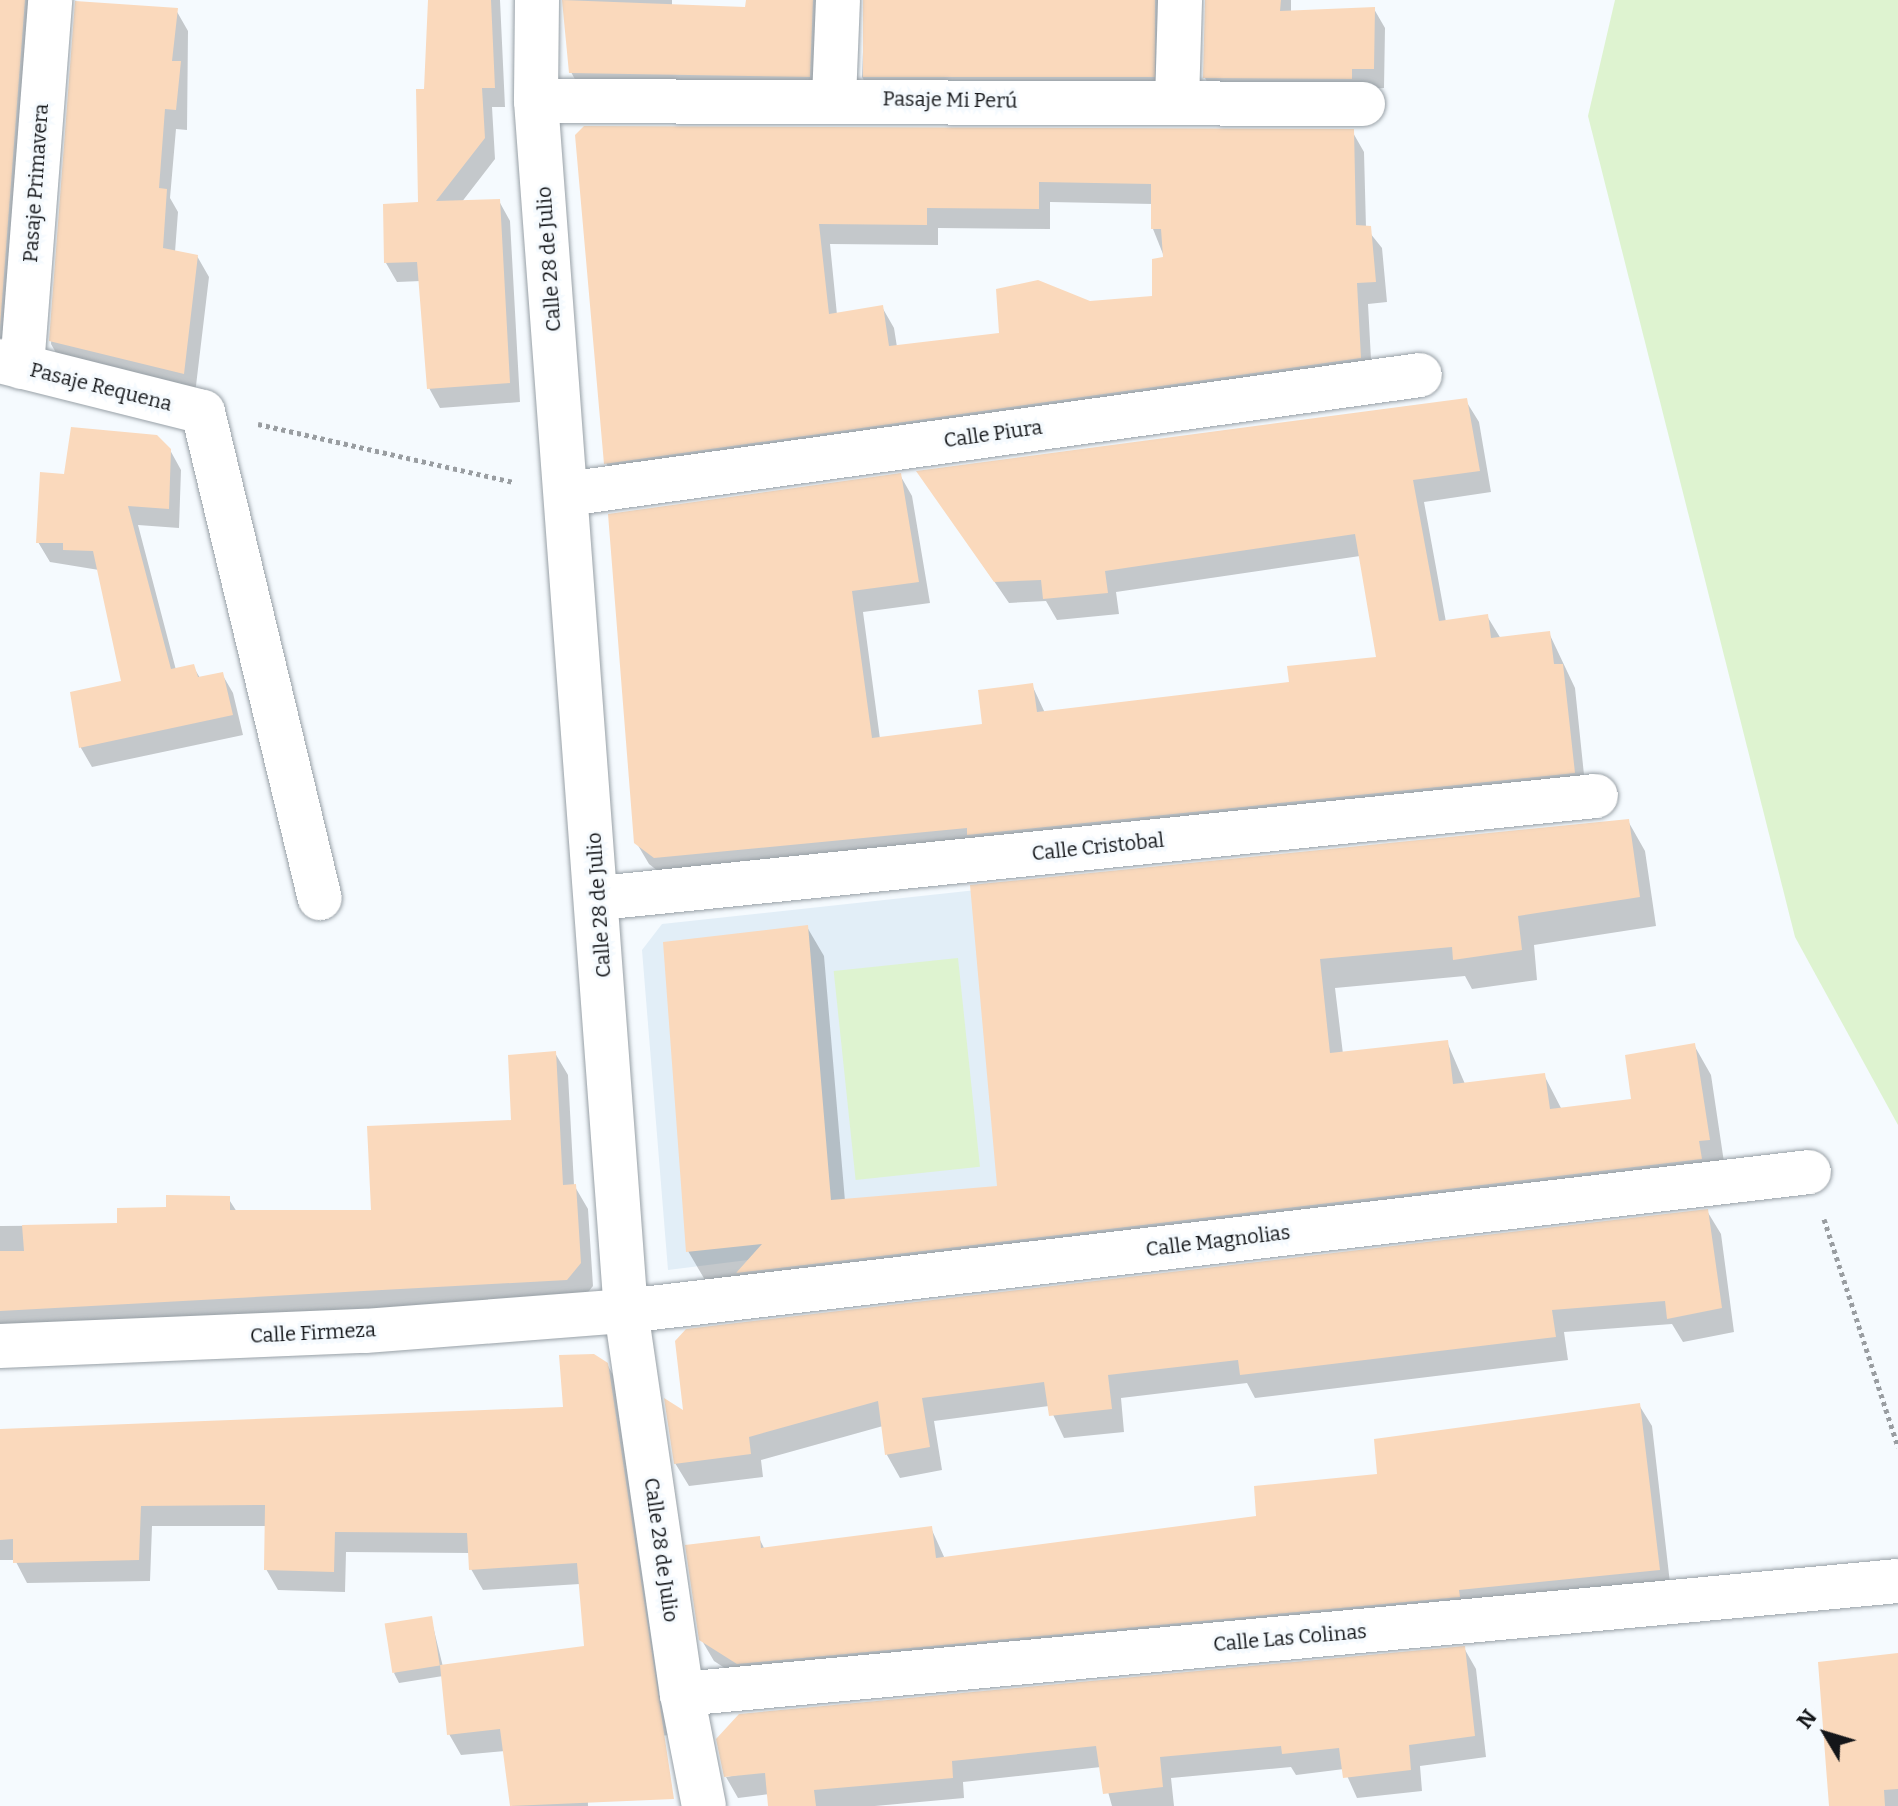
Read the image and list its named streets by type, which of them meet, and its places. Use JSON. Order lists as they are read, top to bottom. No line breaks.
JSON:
{"streets":{"street":["Pasaje Mi Perú","Pasaje Primavera","Calle 28 de Julio","Pasaje Requena","Calle Piura","Calle Cristobal","Calle Magnolias","Calle Firmeza","Calle Las Colinas"]},"crossings":[["Pasaje Mi Perú","Calle 28 de Julio"],["Pasaje Primavera","Pasaje Requena"],["Calle 28 de Julio","Calle Piura"],["Calle 28 de Julio","Calle Cristobal"],["Calle 28 de Julio","Calle Magnolias"],["Calle 28 de Julio","Calle Firmeza"],["Calle 28 de Julio","Calle Las Colinas"],["Calle Magnolias","Calle Firmeza"]],"north":"top left"}
